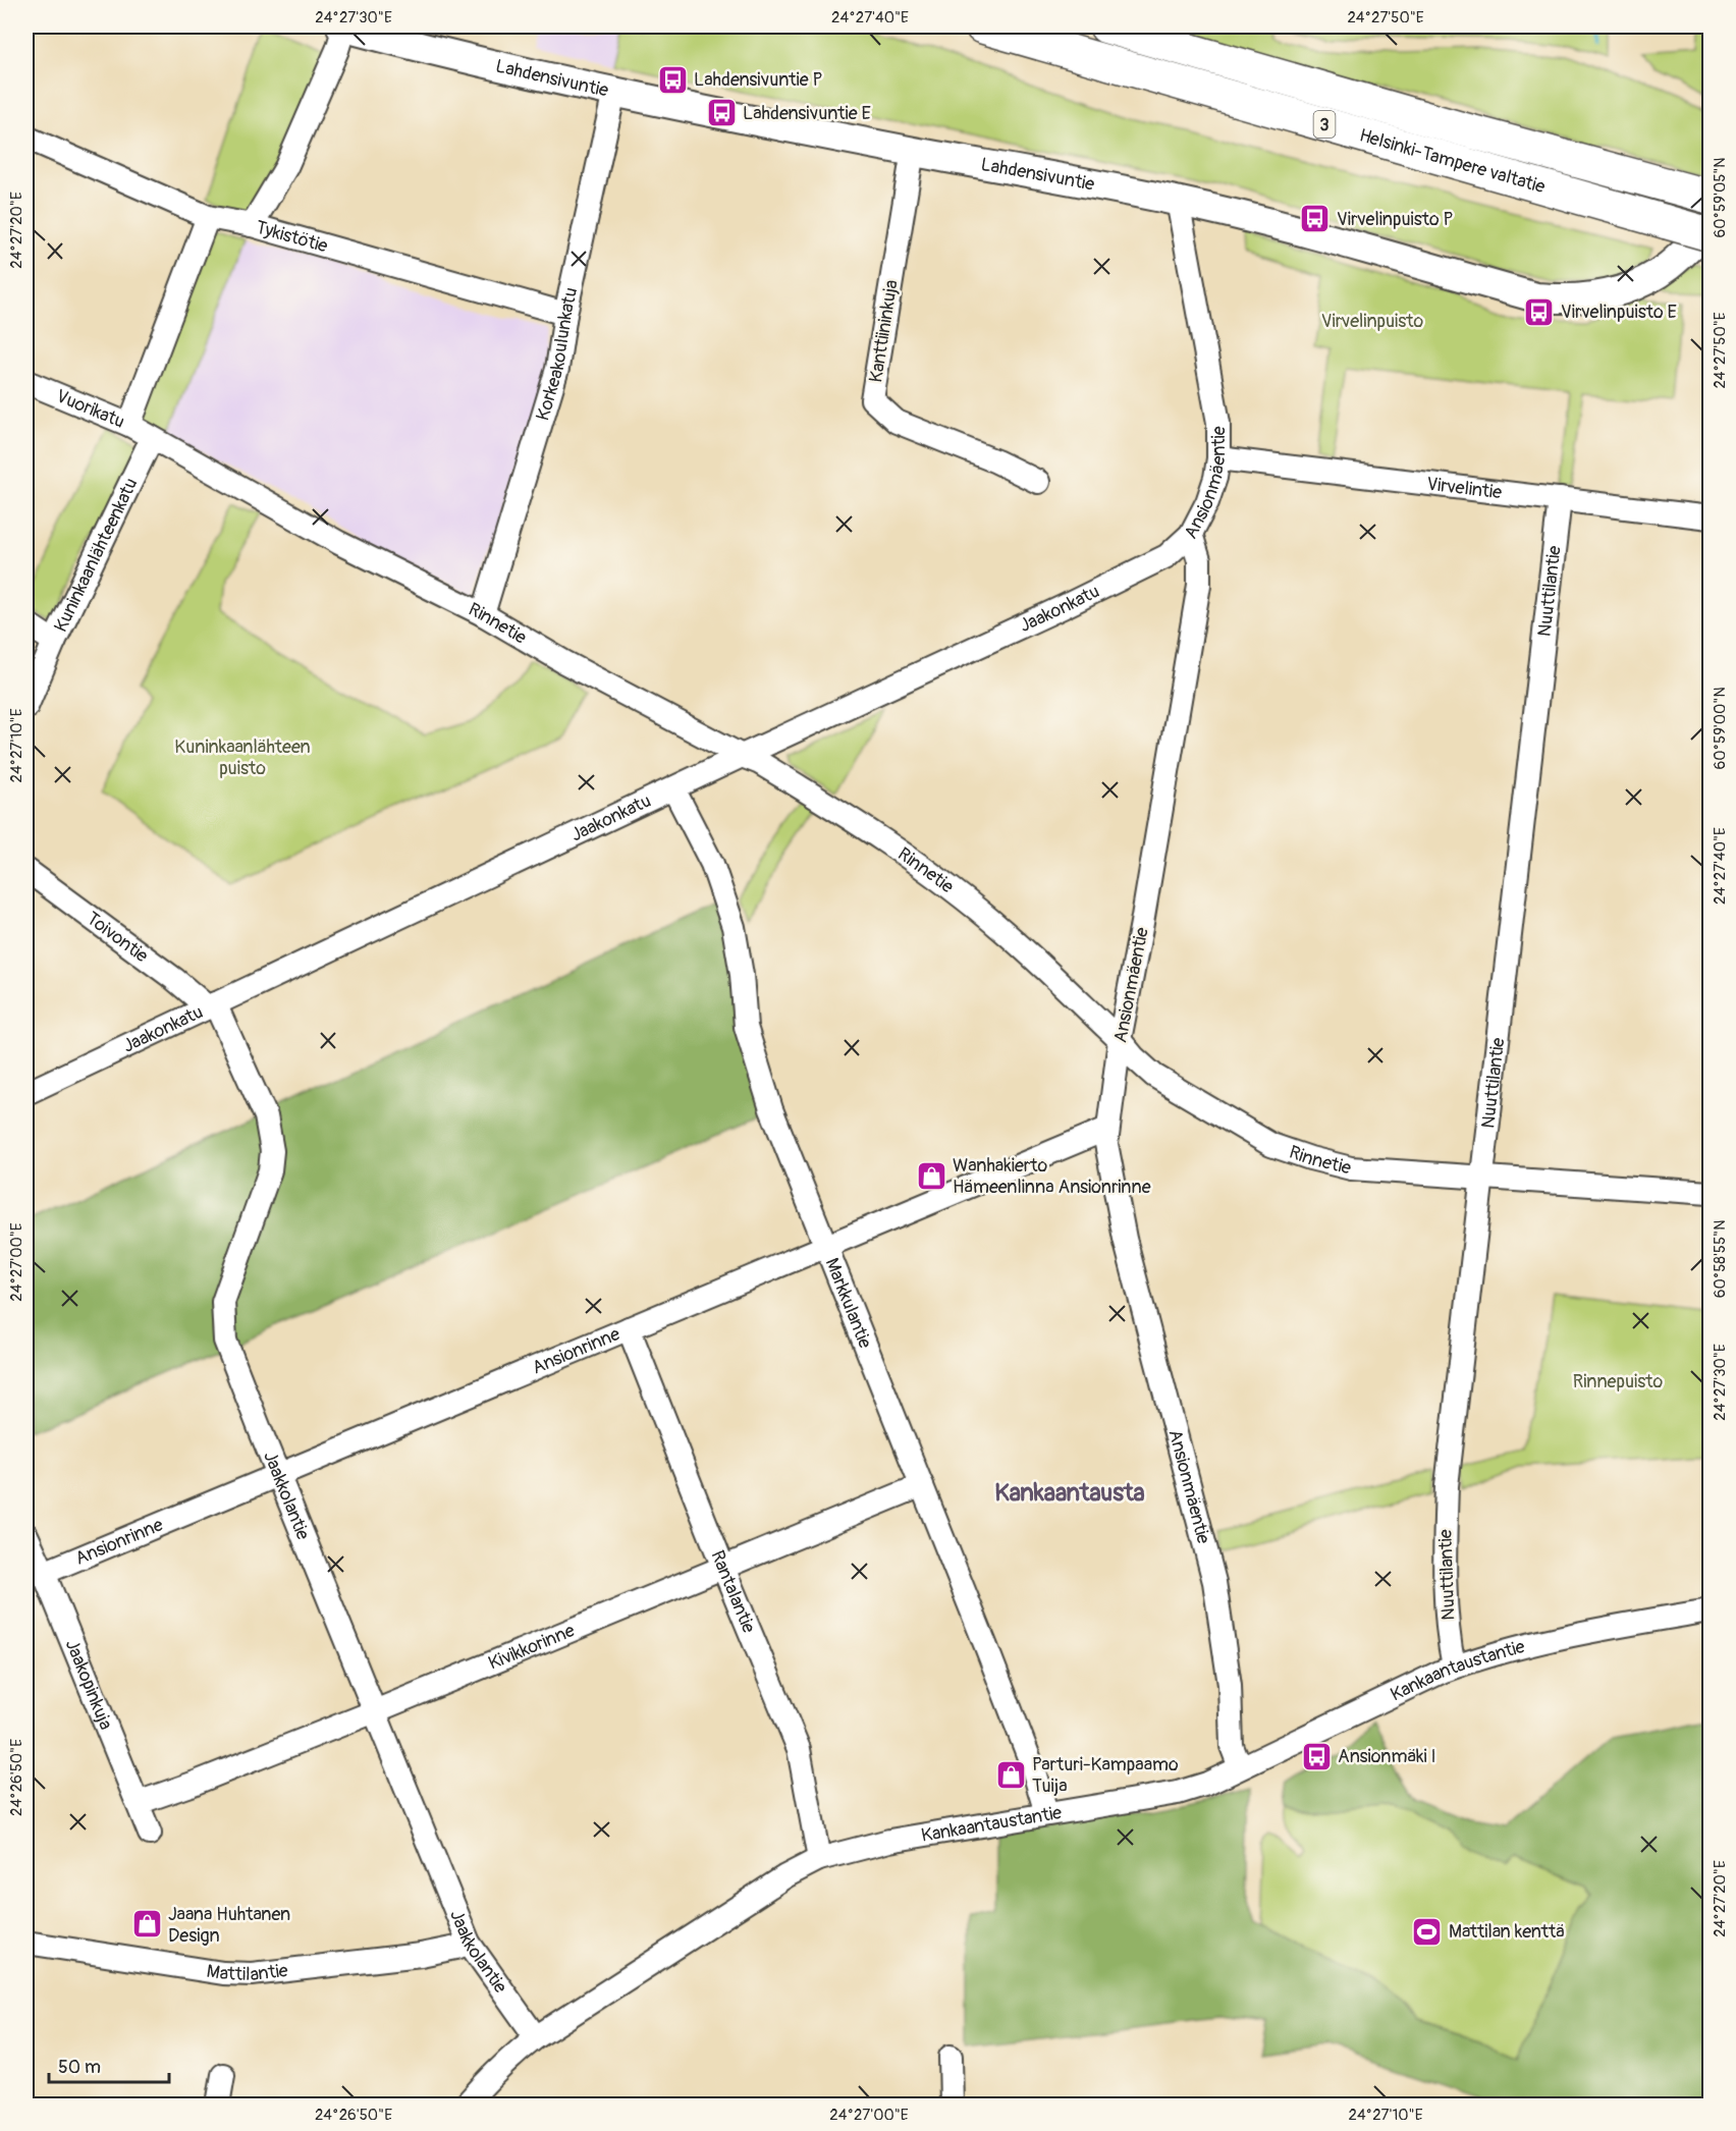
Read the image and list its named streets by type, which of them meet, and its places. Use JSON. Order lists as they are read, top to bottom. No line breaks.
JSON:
{"streets":{"highway":["3","Helsinki-Tampere valtatie"],"main road":["Lahdensivuntie"],"street":["Tykistötie","Kanttiininkuja","Korkeakoulunkatu","Vuorikatu","Ansionmäentie","Virvelintie","Kuninkaanlähteenkatu","Nuuttilantie","Jaakonkatu","Rinnetie","Toivontie","Markkulantie","Ansionrinne","Jaakkolantie","Rantalantie","Kivikkorinne","Kankaantaustantie","Jaakopinkuja","Mattilantie"]},"crossings":[["Lahdensivuntie","Kanttiininkuja"],["Lahdensivuntie","Korkeakoulunkatu"],["Lahdensivuntie","Ansionmäentie"],["Tykistötie","Korkeakoulunkatu"],["Korkeakoulunkatu","Rinnetie"],["Vuorikatu","Kuninkaanlähteenkatu"],["Vuorikatu","Rinnetie"],["Ansionmäentie","Virvelintie"],["Ansionmäentie","Jaakonkatu"],["Ansionmäentie","Rinnetie"],["Ansionmäentie","Ansionrinne"],["Ansionmäentie","Kankaantaustantie"],["Virvelintie","Nuuttilantie"],["Kuninkaanlähteenkatu","Rinnetie"],["Nuuttilantie","Rinnetie"],["Nuuttilantie","Kankaantaustantie"],["Jaakonkatu","Rinnetie"],["Jaakonkatu","Toivontie"],["Jaakonkatu","Markkulantie"],["Jaakonkatu","Jaakkolantie"],["Toivontie","Jaakkolantie"],["Markkulantie","Ansionrinne"],["Markkulantie","Kivikkorinne"],["Markkulantie","Kankaantaustantie"],["Ansionrinne","Jaakkolantie"],["Ansionrinne","Rantalantie"],["Ansionrinne","Jaakopinkuja"],["Jaakkolantie","Kivikkorinne"],["Jaakkolantie","Kankaantaustantie"],["Jaakkolantie","Mattilantie"],["Rantalantie","Kivikkorinne"],["Rantalantie","Kankaantaustantie"],["Kivikkorinne","Jaakopinkuja"]],"districts":["Kankaantausta"],"parks":["Virvelinpuisto","Kuninkaanlähteen puisto","Rinnepuisto"],"places":{"bus stop":["Lahdensivuntie P","Lahdensivuntie E","Virvelinpuisto P","Virvelinpuisto E","Ansionmäki I"],"shop":["Wanhakierto Hämeenlinna Ansionrinne","Parturi-Kampaamo Tuija","Jaana Huhtanen Design"],"sports":["Mattilan kenttä"]},"scale_bar":"50 m","coordinates":["24°27'30\"E","24°27'40\"E","24°27'50\"E","60°59'05\"N","24°27'20\"E","60°59'00\"N","24°27'10\"E","60°58'55\"N","24°27'00\"E","24°26'50\"E"]}
